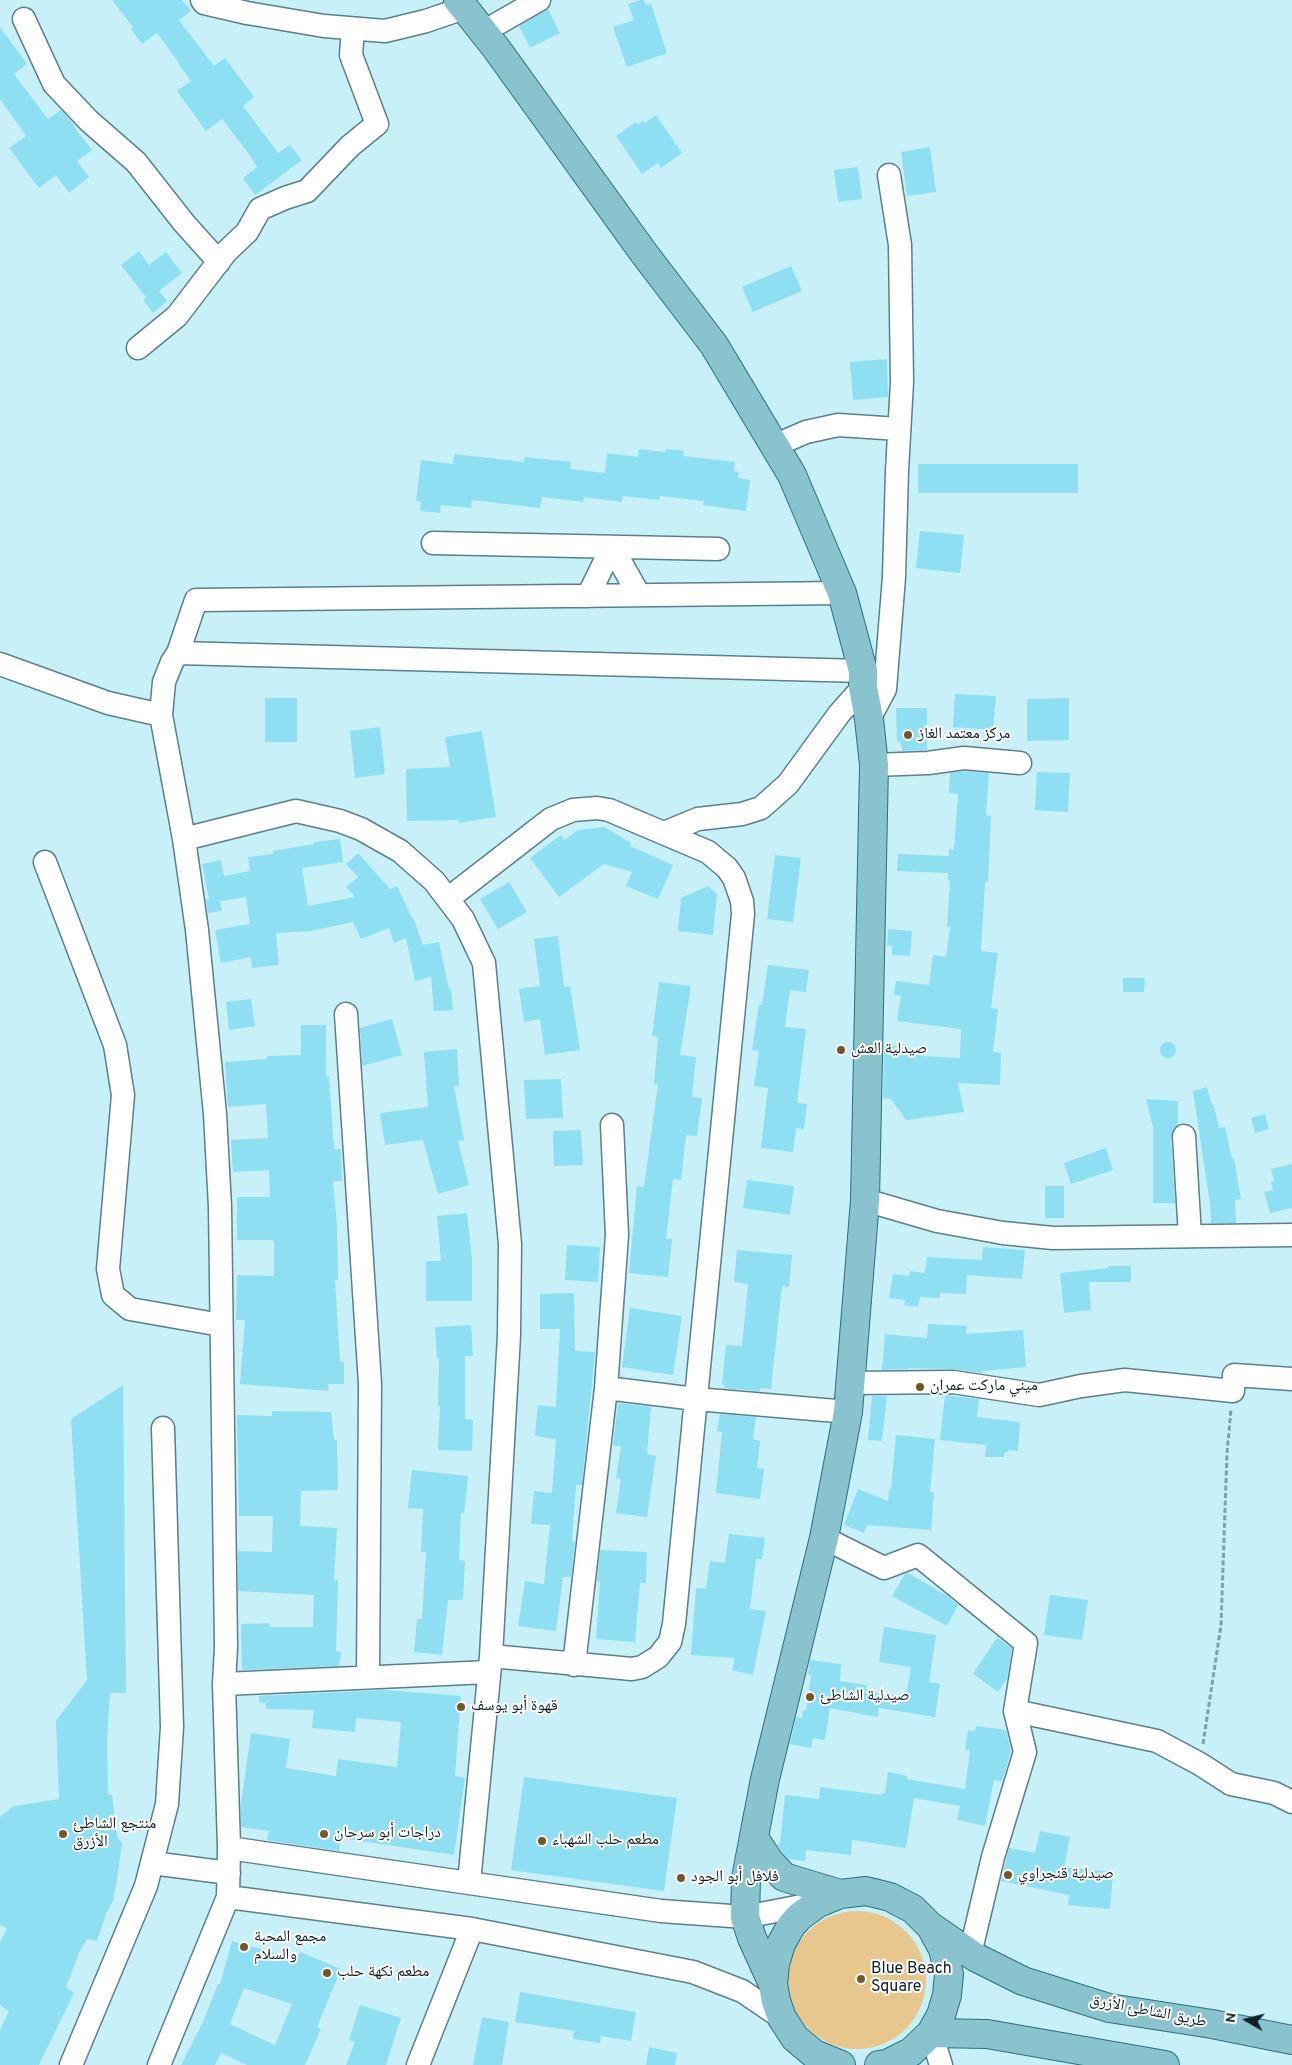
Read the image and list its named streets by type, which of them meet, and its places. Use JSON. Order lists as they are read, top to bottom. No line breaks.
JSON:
{"streets":{"main road":["طريق الشاطئ الأزرق"]},"places":["مركز معتمد الغاز","صيدلية العش","ميني ماركت عمران","صيدلية الشاطئ","قهوة أبو يوسف","منتجع الشاطئ الأزرق","دراجات أبو سرحان","مطعم حلب الشهباء","صيدلية قنجراوي","فلافل أبو الجود","مجمع المحبة والسلام","مطعم نكهة حلب","Blue Beach Square"],"north":"left"}
